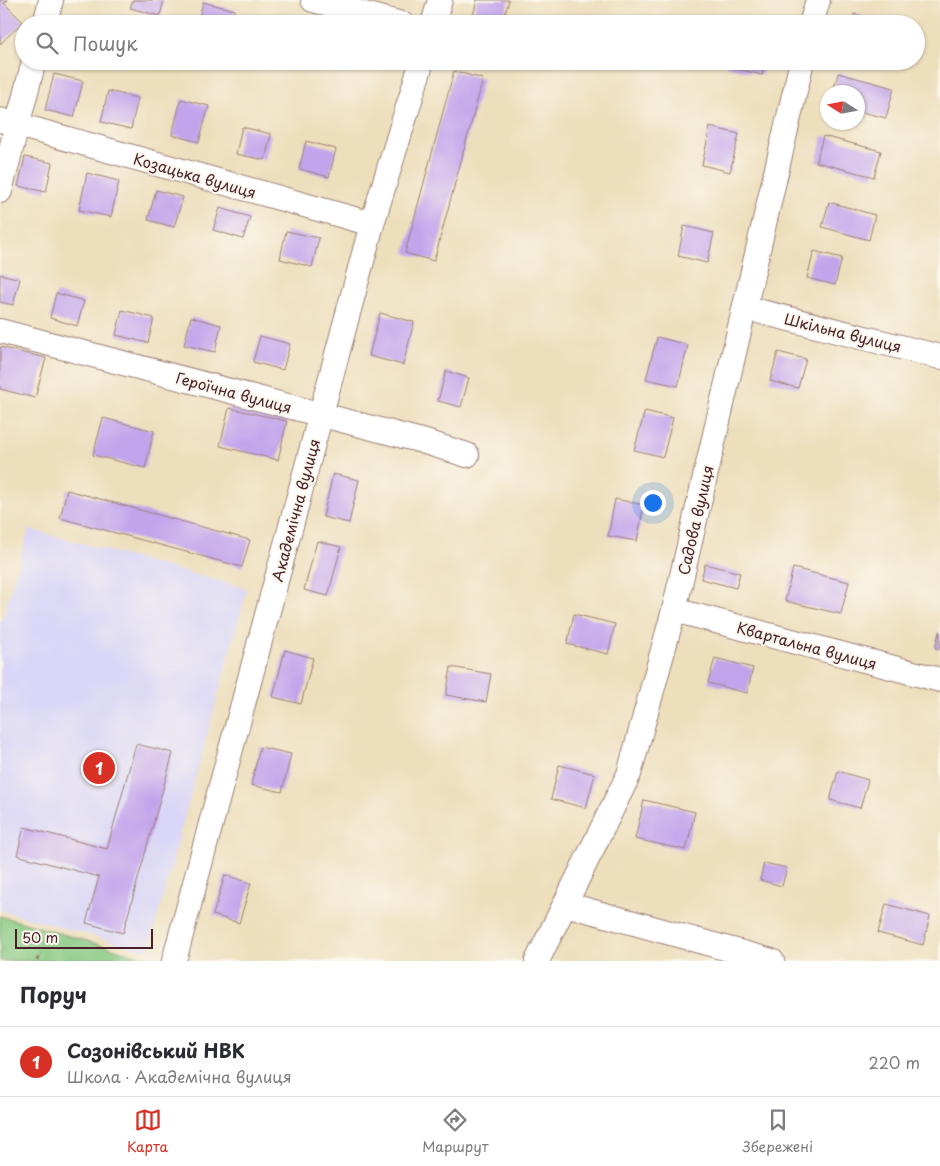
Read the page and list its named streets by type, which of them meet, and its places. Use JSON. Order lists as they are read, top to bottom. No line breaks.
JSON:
{"streets":{"street":["Козацька вулиця","Шкільна вулиця","Героїчна вулиця","Академічна вулиця","Садова вулиця","Квартальна вулиця"]},"crossings":[["Козацька вулиця","Академічна вулиця"],["Шкільна вулиця","Садова вулиця"],["Героїчна вулиця","Академічна вулиця"],["Садова вулиця","Квартальна вулиця"]],"scale_bar":"50 m","north":"left","page":{"search":"Пошук","pins":"1","scale":"50 m","heading":"Поруч","list":[{"mark":"1","name":"Созонівський НВК","note":"Школа · Академічна вулиця","value":"220 m"}],"nav":["Карта","Маршрут","Збережені"]}}
